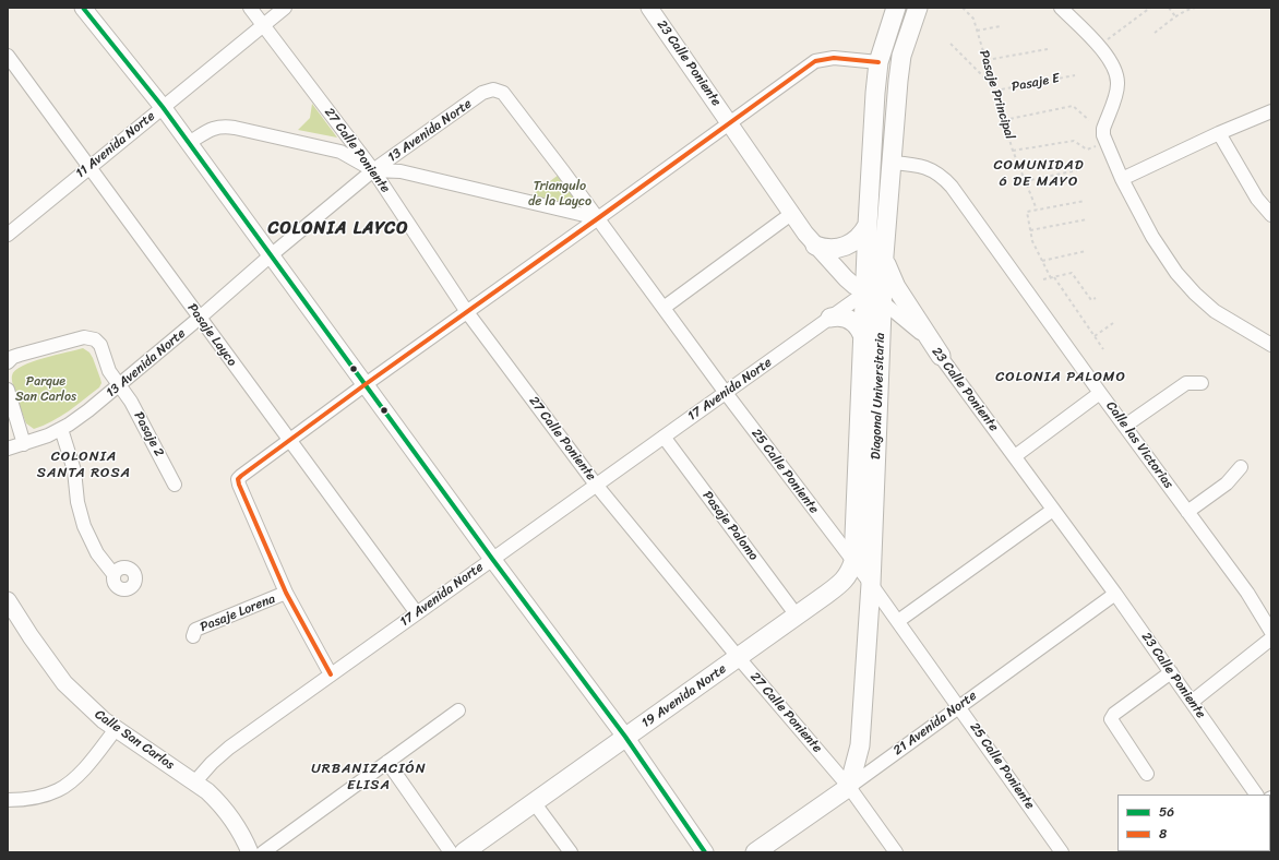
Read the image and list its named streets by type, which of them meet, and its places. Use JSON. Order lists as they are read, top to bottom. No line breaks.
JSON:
{"streets":{"main road":["Diagonal Universitaria","19 Avenida Norte","21 Avenida Norte"],"street":["23 Calle Poniente","13 Avenida Norte","11 Avenida Norte","27 Calle Poniente","Pasaje Layco","17 Avenida Norte","Pasaje 2","Calle las Victorias","25 Calle Poniente","Pasaje Palomo","Pasaje Lorena","Calle San Carlos"],"path":["Pasaje E","Pasaje Principal"]},"crossings":[["23 Calle Poniente","17 Avenida Norte"],["23 Calle Poniente","Diagonal Universitaria"],["23 Calle Poniente","21 Avenida Norte"],["Pasaje E","Pasaje Principal"],["13 Avenida Norte","27 Calle Poniente"],["13 Avenida Norte","Pasaje Layco"],["13 Avenida Norte","Pasaje 2"],["13 Avenida Norte","25 Calle Poniente"],["11 Avenida Norte","27 Calle Poniente"],["11 Avenida Norte","Pasaje Layco"],["27 Calle Poniente","17 Avenida Norte"],["27 Calle Poniente","Diagonal Universitaria"],["27 Calle Poniente","19 Avenida Norte"],["27 Calle Poniente","21 Avenida Norte"],["Pasaje Layco","17 Avenida Norte"],["17 Avenida Norte","Diagonal Universitaria"],["17 Avenida Norte","25 Calle Poniente"],["17 Avenida Norte","Pasaje Palomo"],["17 Avenida Norte","Calle San Carlos"],["Diagonal Universitaria","Calle las Victorias"],["Diagonal Universitaria","25 Calle Poniente"],["Diagonal Universitaria","19 Avenida Norte"],["Diagonal Universitaria","21 Avenida Norte"],["25 Calle Poniente","19 Avenida Norte"],["25 Calle Poniente","21 Avenida Norte"],["Pasaje Palomo","19 Avenida Norte"]],"districts":["COMUNIDAD 6 DE MAYO","COLONIA LAYCO","COLONIA PALOMO","COLONIA SANTA ROSA","URBANIZACIÓN ELISA"],"parks":["Triangulo de la Layco","Parque San Carlos"],"lines":["transit line 56","transit line 8"],"legend":["56","8"]}
